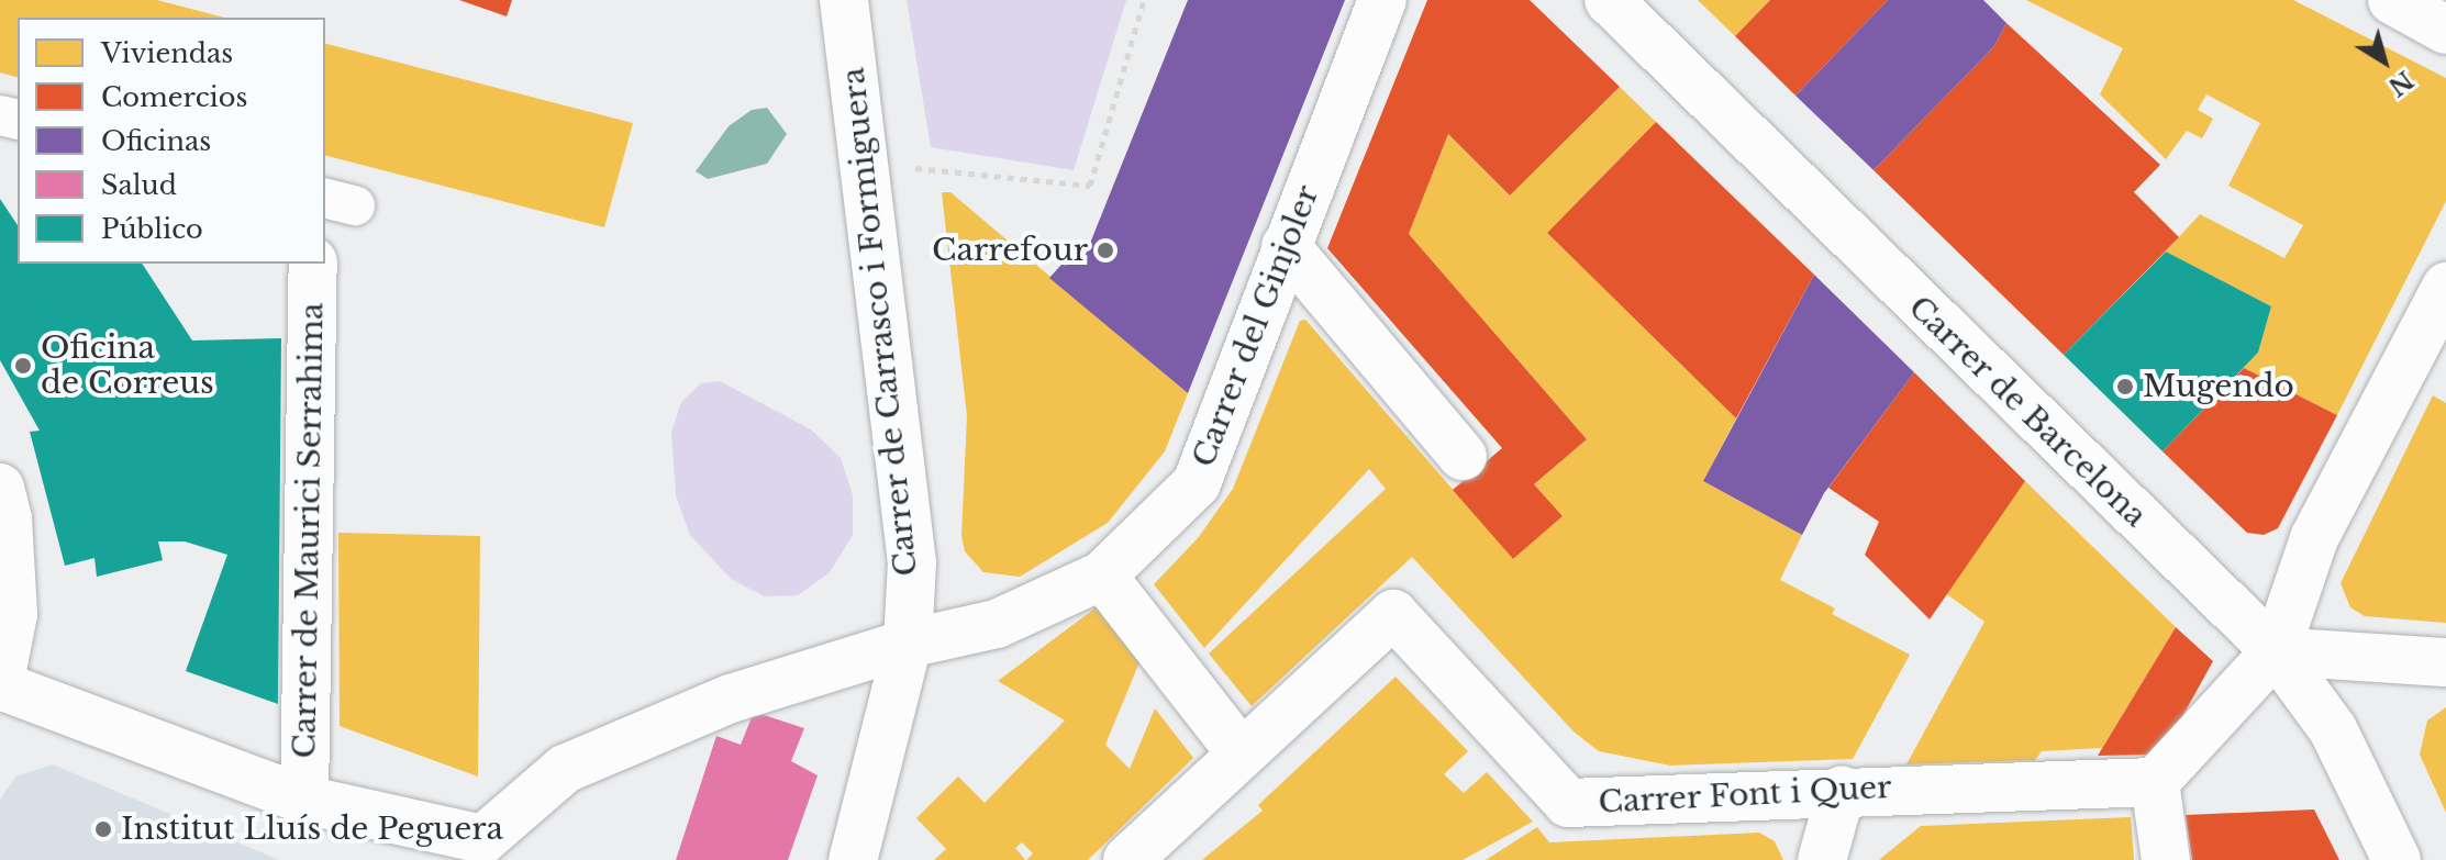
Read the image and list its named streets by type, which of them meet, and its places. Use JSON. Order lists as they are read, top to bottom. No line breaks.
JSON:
{"streets":{"street":["Carrer de Carrasco i Formiguera","Carrer del Ginjoler","Carrer de Barcelona","Carrer de Maurici Serrahima","Carrer Font i Quer"]},"crossings":[["Carrer de Carrasco i Formiguera","Carrer del Ginjoler"]],"places":["Carrefour","Oficina de Correus","Mugendo","Institut Lluís de Peguera"],"legend":["Viviendas","Comercios","Oficinas","Salud","Público"],"north":"bottom right"}
